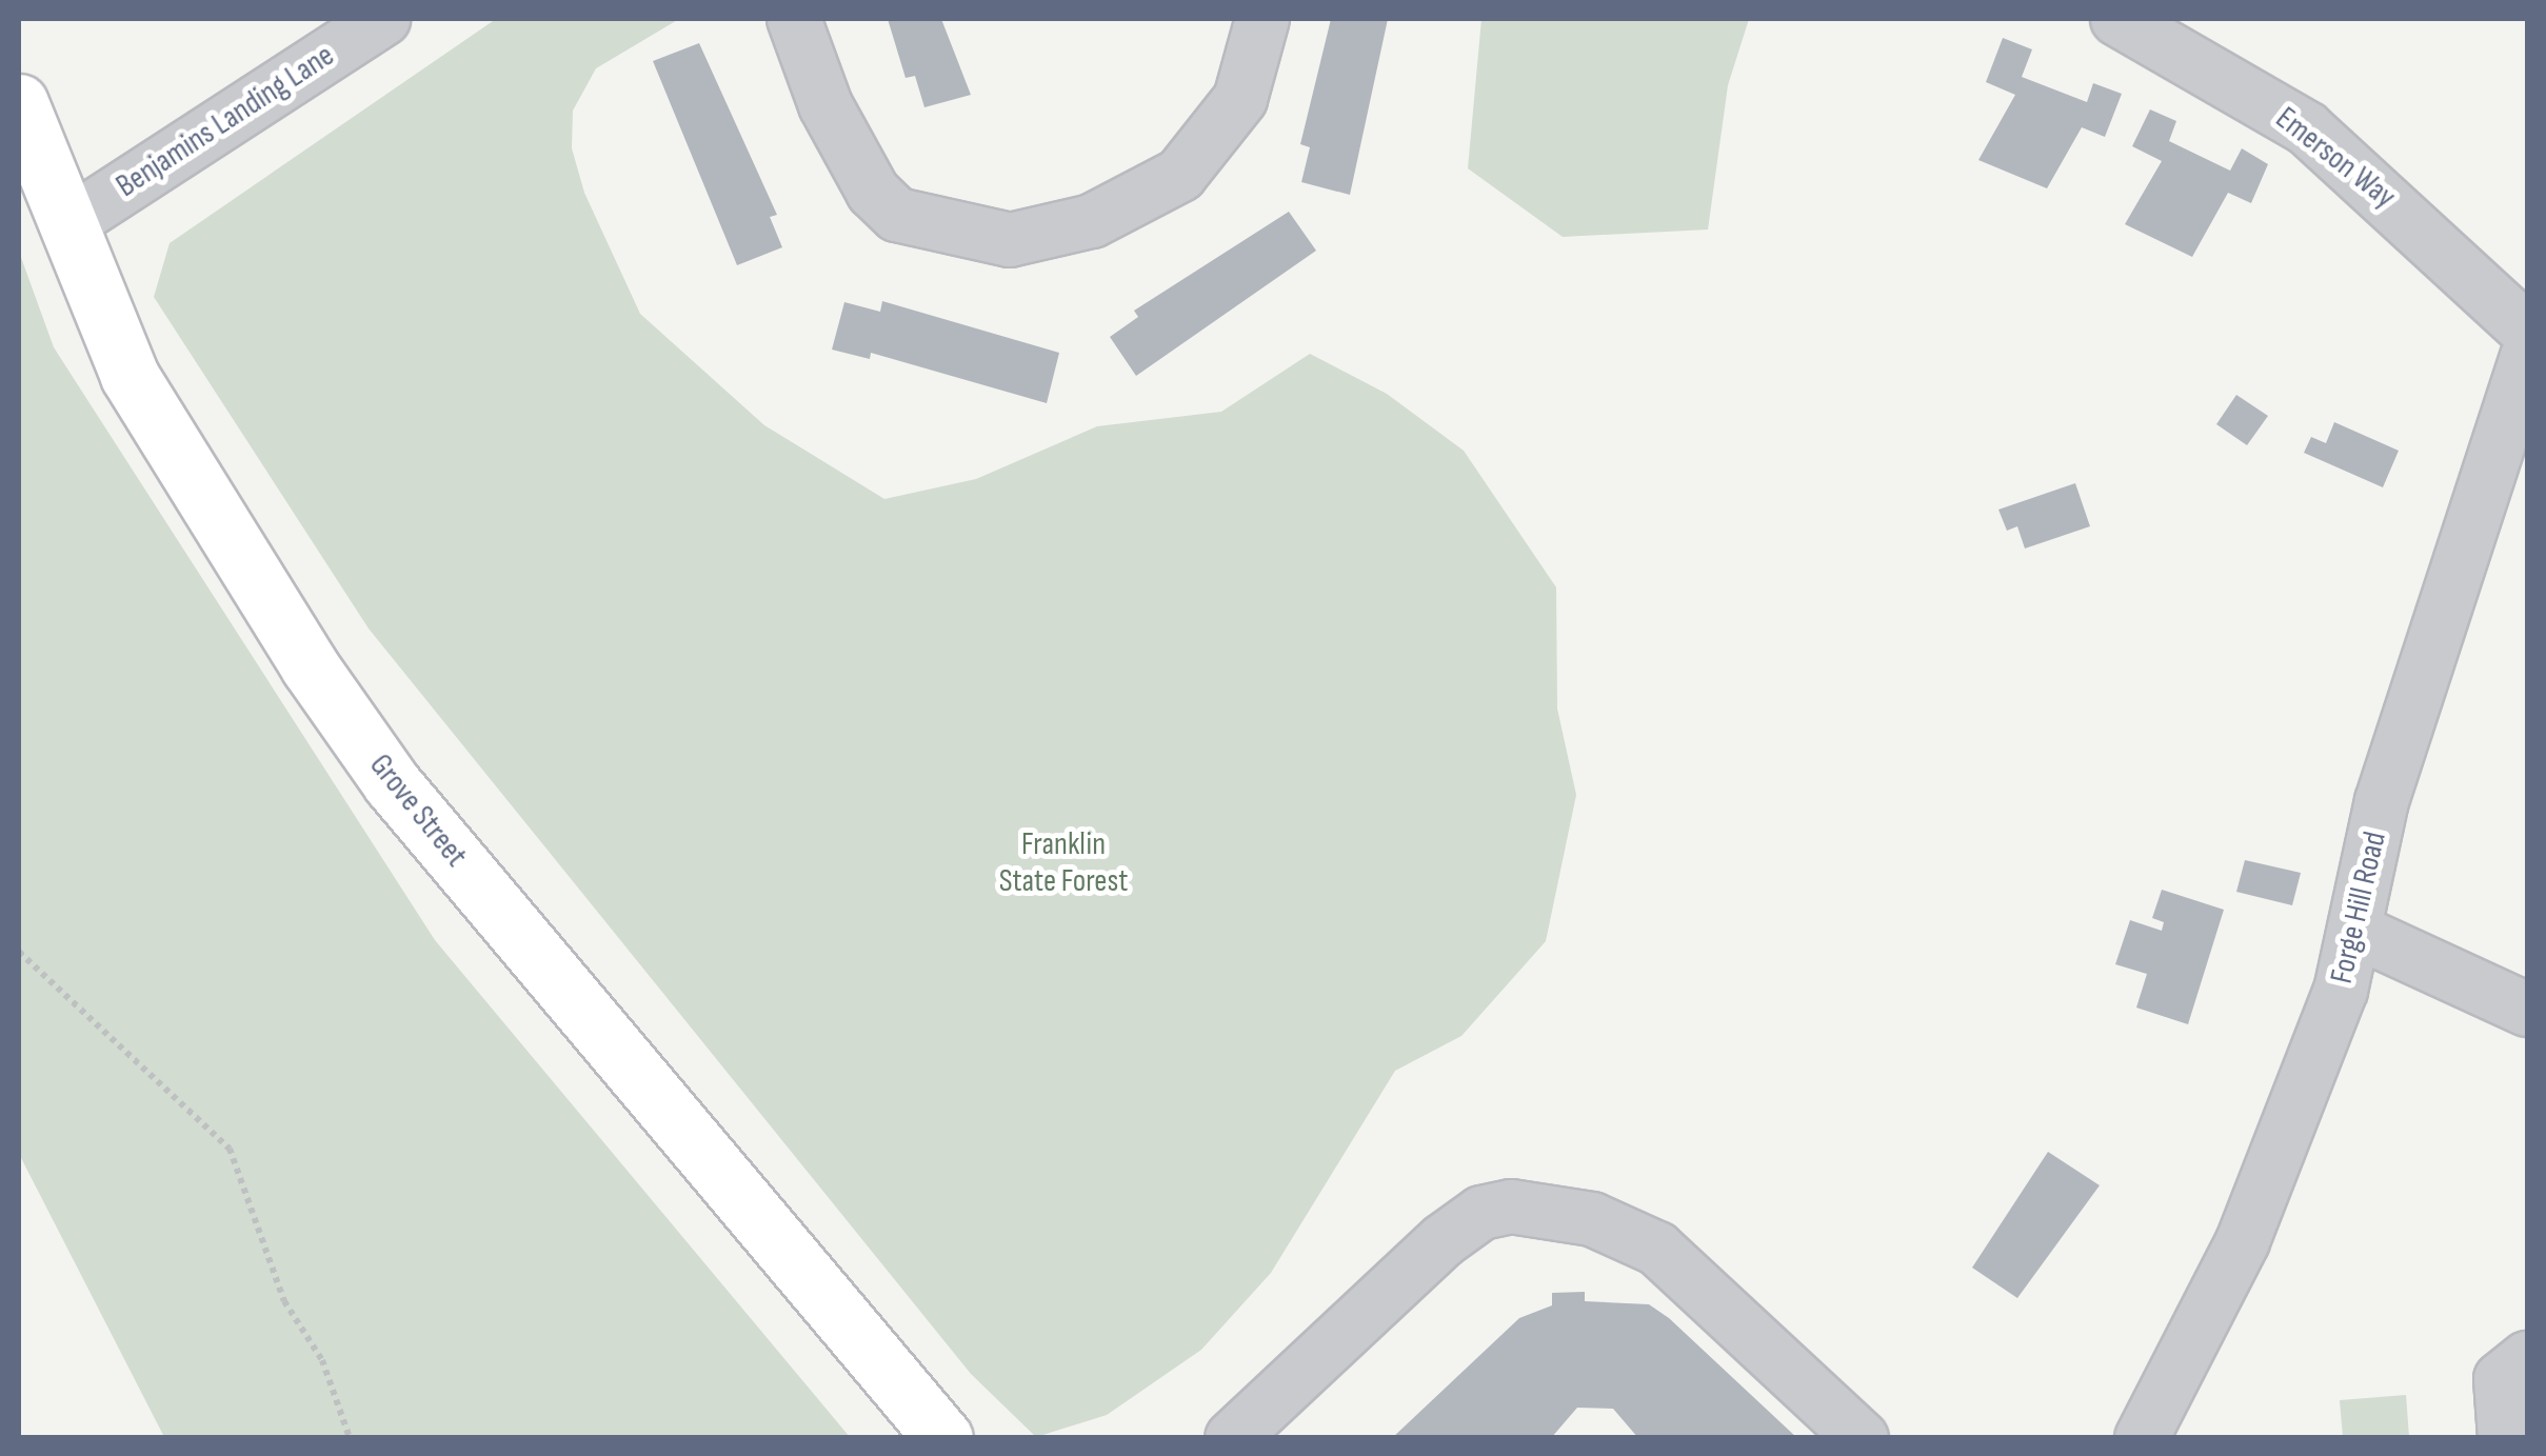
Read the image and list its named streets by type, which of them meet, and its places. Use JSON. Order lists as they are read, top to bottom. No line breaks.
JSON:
{"streets":{"main road":["Grove Street"],"street":["Benjamins Landing Lane","Emerson Way","Forge Hill Road"]},"crossings":[["Benjamins Landing Lane","Grove Street"]],"parks":["Franklin State Forest"]}
